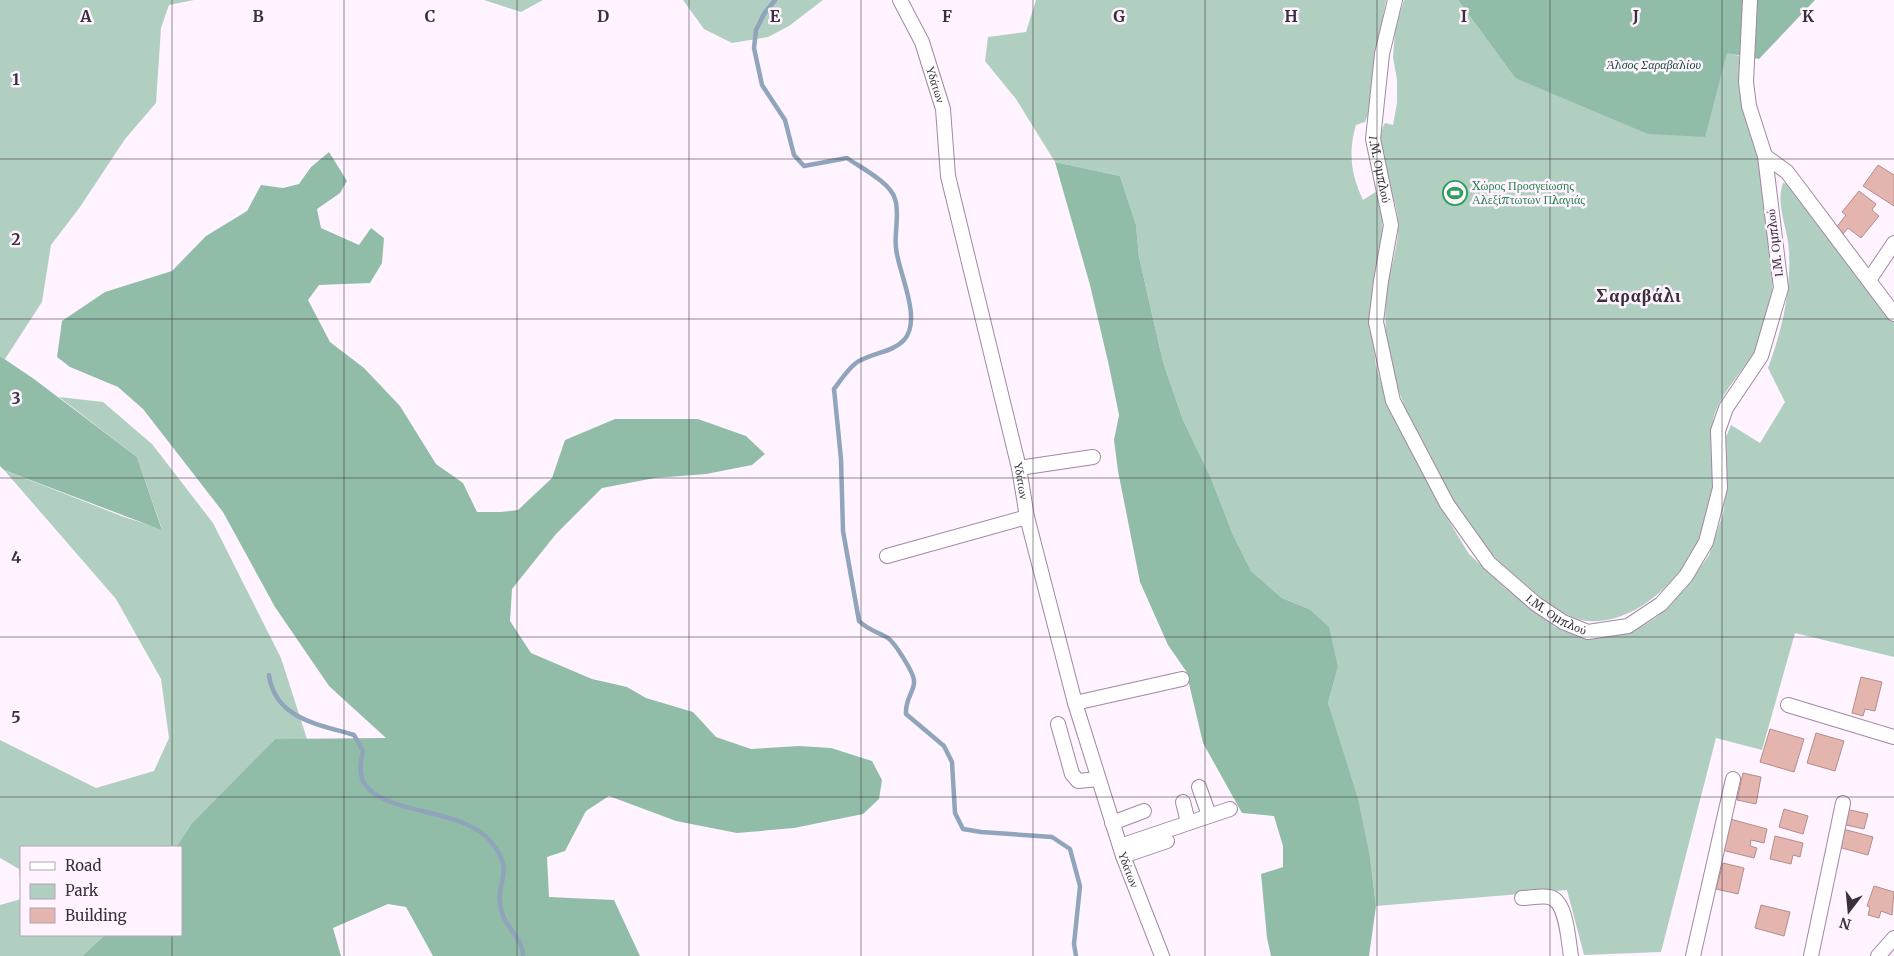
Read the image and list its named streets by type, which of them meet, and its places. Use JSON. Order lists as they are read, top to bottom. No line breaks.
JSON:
{"streets":{"street":["Υδάτων","Ι.Μ. Ομπλού"]},"districts":["Σαραβάλι"],"parks":["Άλσος Σαραβαλίου"],"places":{"sports":["Χώρος Προσγείωσης Αλεξίπτωτων Πλαγιάς"]},"legend":["Road","Park","Building"],"north":"bottom","grid":{"columns":["A","B","C","D","E","F","G","H","I","J","K"],"rows":["1","2","3","4","5"]}}
